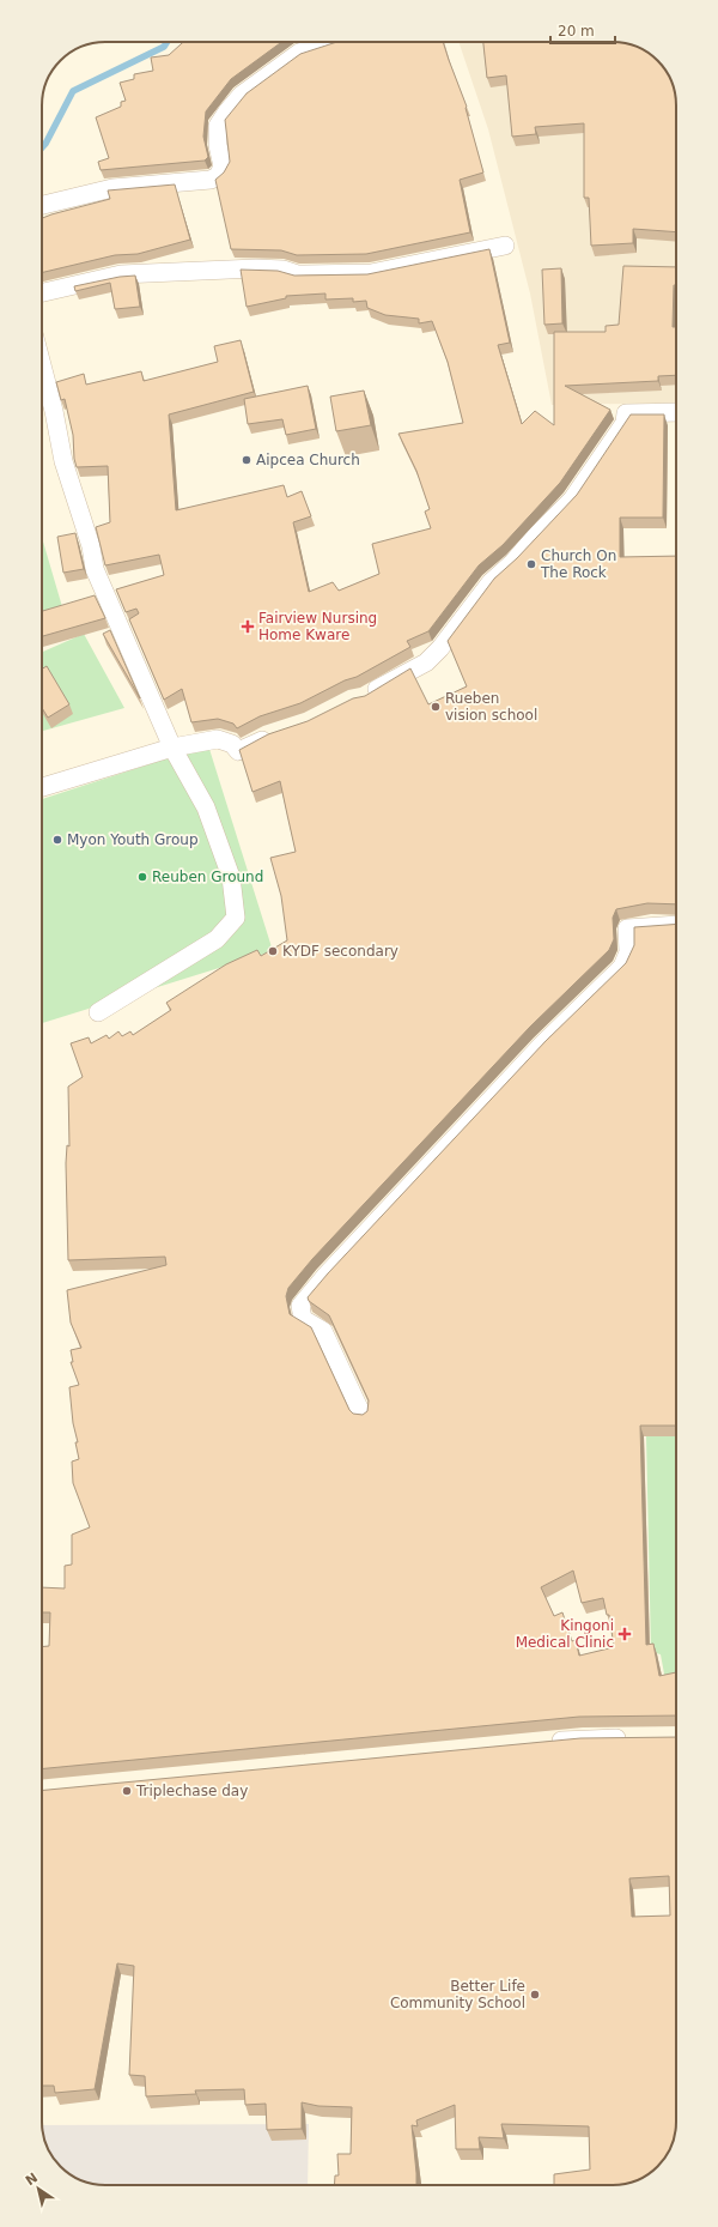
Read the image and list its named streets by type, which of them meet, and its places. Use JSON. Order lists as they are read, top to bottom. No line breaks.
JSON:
{"places":{"other":["Aipcea Church","Church On The Rock","Rueben vision school","Myon Youth Group","Reuben Ground","KYDF secondary","Triplechase day","Better Life Community School"],"health":["Fairview Nursing Home Kware","Kingoni Medical Clinic"]},"scale_bar":"20 m","north":"top left"}
